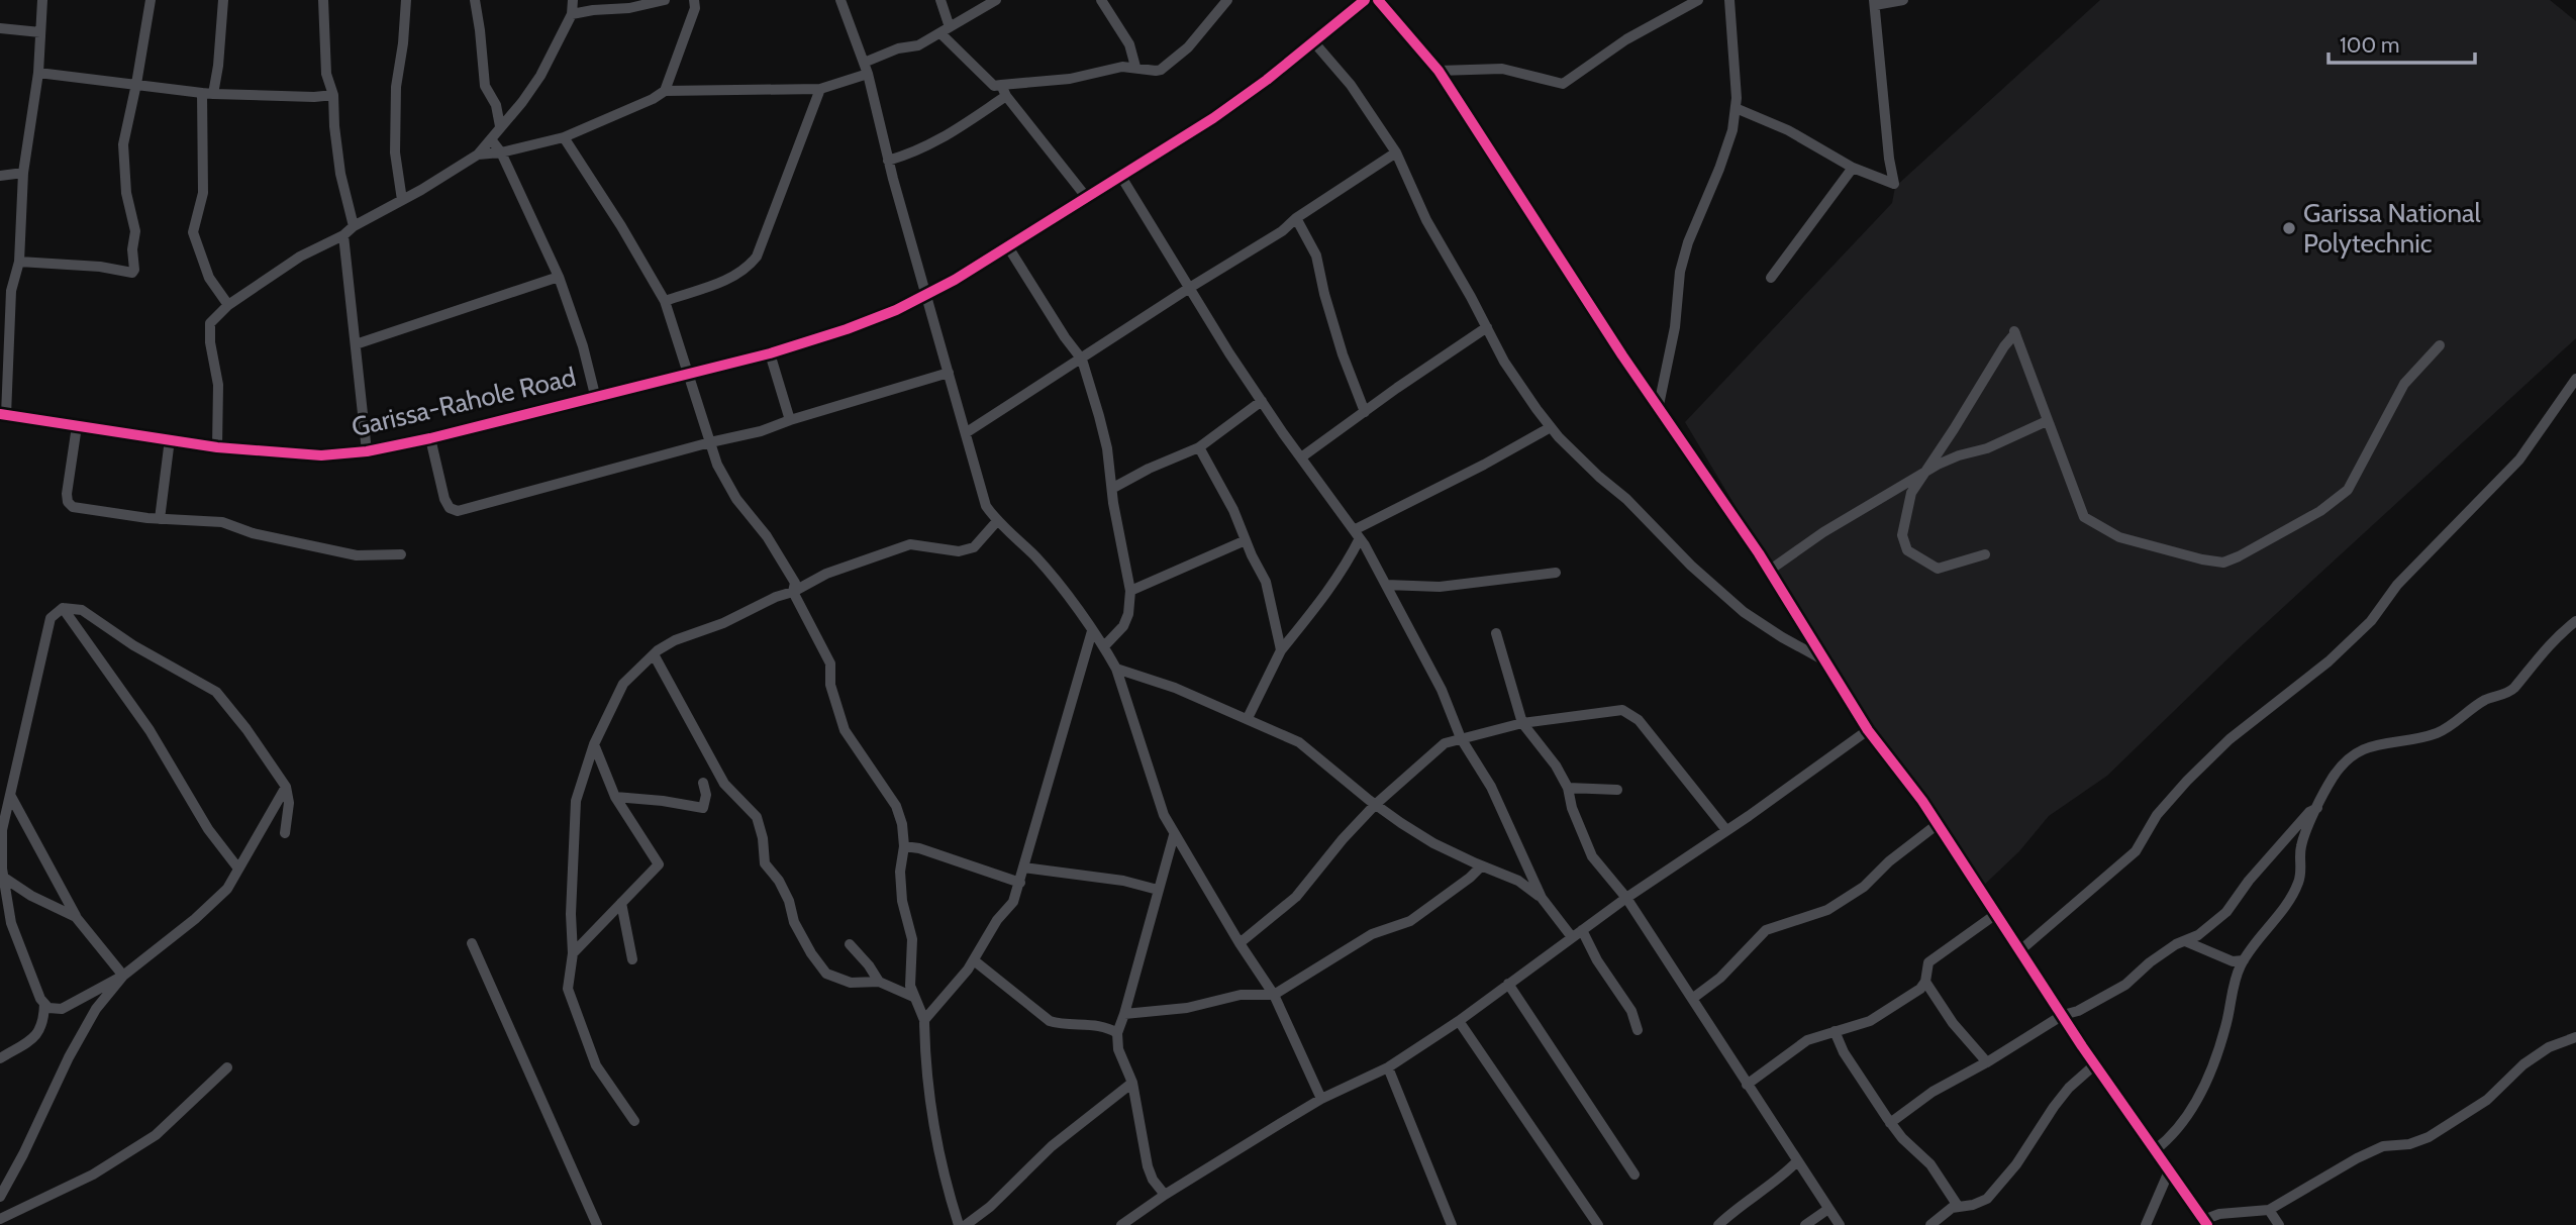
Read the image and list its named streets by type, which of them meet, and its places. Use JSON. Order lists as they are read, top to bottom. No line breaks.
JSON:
{"streets":{"street":["Garissa-Rahole Road"]},"places":["Garissa National Polytechnic"],"scale_bar":"100 m"}
